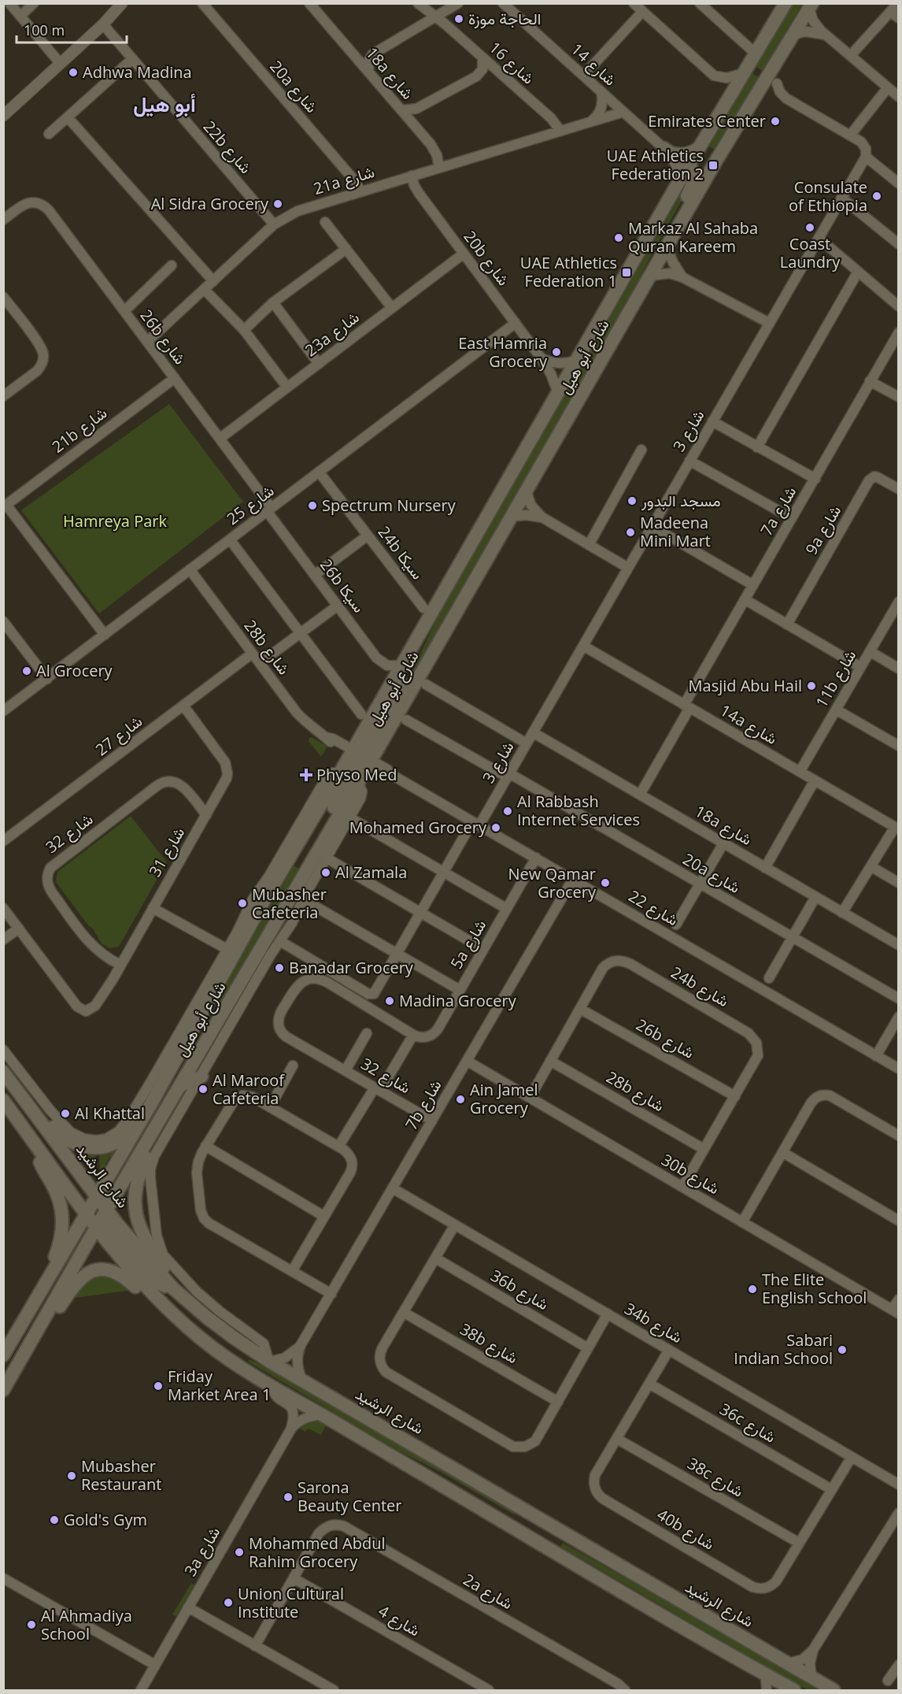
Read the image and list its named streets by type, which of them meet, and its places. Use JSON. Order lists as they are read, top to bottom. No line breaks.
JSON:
{"streets":{"main road":["شارع أبو هيل","شارع الرشيد"],"street":["شارع 16","شارع 14","18a شارع","20a شارع","22b شارع","21a شارع","20b شارع","23a شارع","26b شارع","21b شارع","شارع 3","شارع 25","7a شارع","9a شارع","24b سيكا","26b سيكا","28b شارع","11b شارع","14a شارع","شارع 27","شارع 32","شارع 31","شارع 22","5a شارع","24b شارع","7b شارع","30b شارع","36b شارع","34b شارع","38b شارع","36c شارع","38c شارع","40b شارع","3a شارع","2a شارع","شارع 4"]},"crossings":[["شارع 16","21a شارع"],["شارع 14","21a شارع"],["شارع 14","شارع أبو هيل"],["18a شارع","21a شارع"],["18a شارع","شارع 3"],["18a شارع","7a شارع"],["20a شارع","21a شارع"],["20a شارع","شارع 3"],["22b شارع","21a شارع"],["21a شارع","20b شارع"],["21a شارع","26b شارع"],["20b شارع","23a شارع"],["20b شارع","شارع أبو هيل"],["20b شارع","شارع 25"],["23a شارع","26b شارع"],["26b شارع","21b شارع"],["26b شارع","شارع 25"],["26b شارع","26b سيكا"],["26b شارع","24b شارع"],["شارع أبو هيل","26b سيكا"],["شارع أبو هيل","28b شارع"],["شارع أبو هيل","شارع 22"],["شارع أبو هيل","شارع الرشيد"],["شارع 3","14a شارع"],["شارع 3","شارع 22"],["شارع 25","24b سيكا"],["شارع 25","26b سيكا"],["شارع 25","28b شارع"],["7a شارع","14a شارع"],["28b شارع","شارع 27"],["28b شارع","شارع 22"],["11b شارع","14a شارع"],["شارع 27","شارع 31"],["شارع 32","شارع 31"],["شارع 32","5a شارع"],["شارع 32","7b شارع"],["شارع 22","5a شارع"],["شارع 22","7b شارع"],["7b شارع","30b شارع"],["7b شارع","شارع الرشيد"],["7b شارع","34b شارع"],["شارع الرشيد","3a شارع"],["38c شارع","40b شارع"],["2a شارع","شارع 4"]],"districts":["أبو هيل"],"parks":["Hamreya Park"],"places":{"other":["الحاجة موزة","Adhwa Madina","Emirates Center","Consulate of Ethiopia","Al Sidra Grocery","Coast Laundry","Markaz Al Sahaba Quran Kareem","East Hamria Grocery","مسجد البدور","Spectrum Nursery","Madeena Mini Mart","Al Grocery","Masjid Abu Hail","Al Rabbash Internet Services","Mohamed Grocery","Al Zamala","New Qamar Grocery","Mubasher Cafeteria","Banadar Grocery","Madina Grocery","Al Maroof Cafeteria","Ain Jamel Grocery","Al Khattal","The Elite English School","Sabari Indian School","Friday Market Area 1","Mubasher Restaurant","Sarona Beauty Center","Gold's Gym","Mohammed Abdul Rahim Grocery","Union Cultural Institute","Al Ahmadiya School"],"transit":["UAE Athletics Federation 2","UAE Athletics Federation 1"],"health":["Physo Med"]},"scale_bar":"100 m"}
